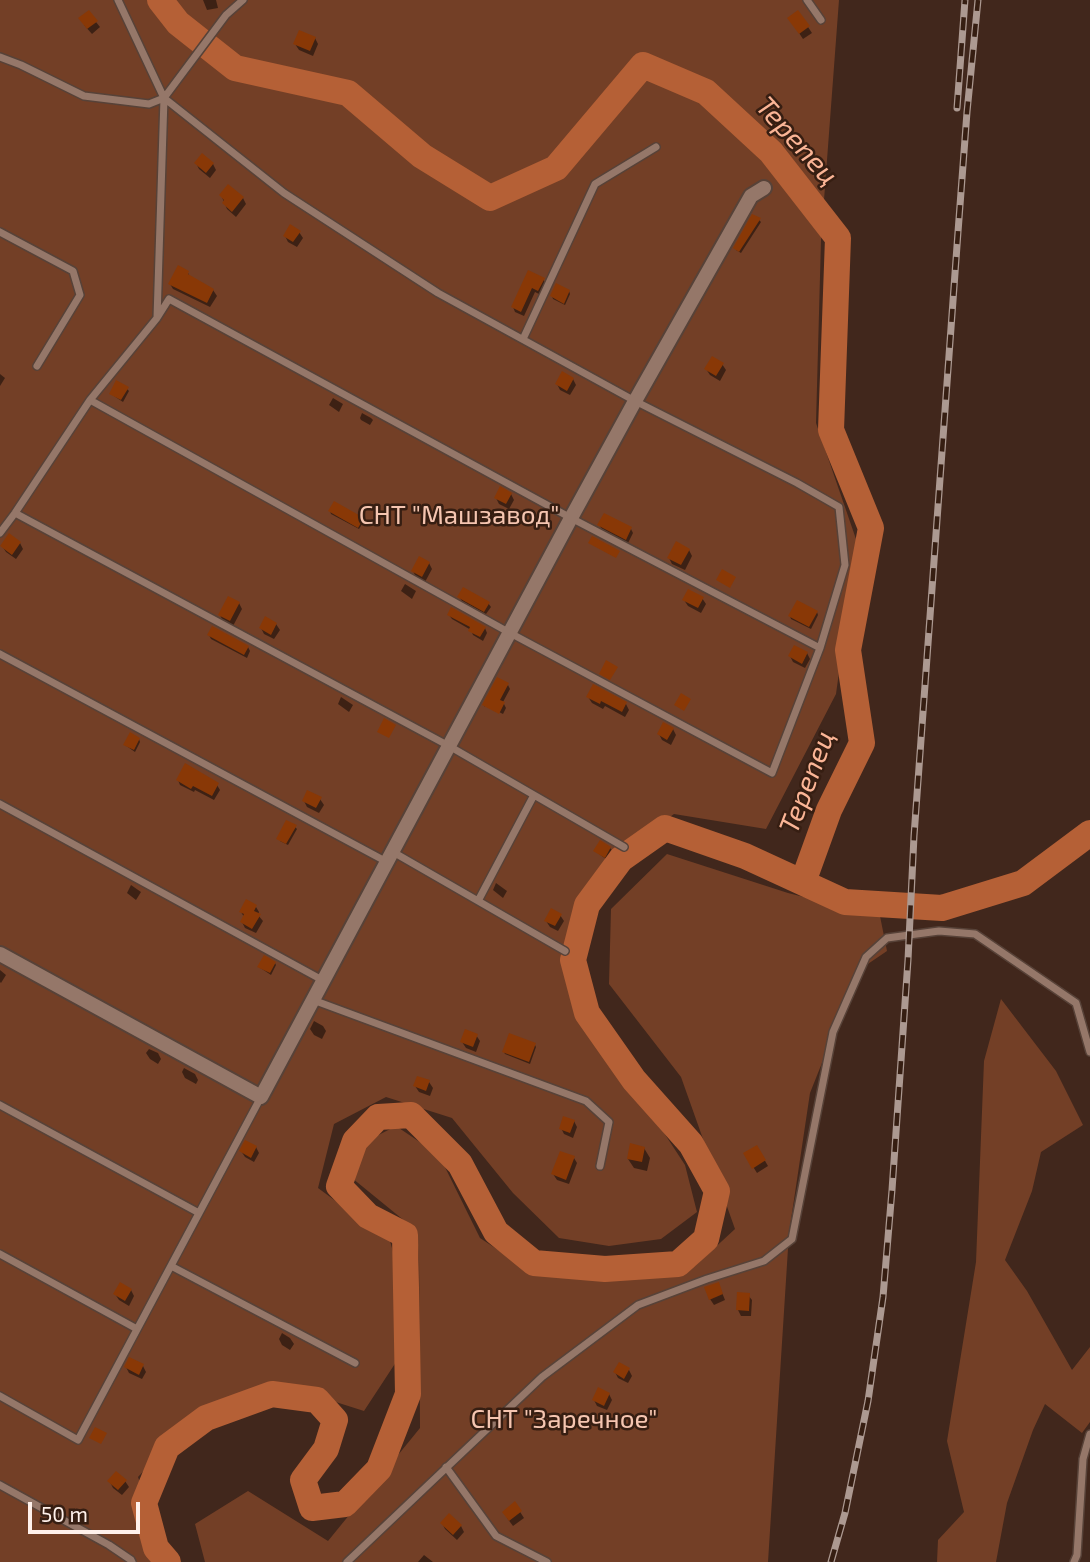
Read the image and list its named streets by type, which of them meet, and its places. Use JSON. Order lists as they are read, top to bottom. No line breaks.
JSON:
{"water":["Терепец"],"parks":["СНТ \"Машзавод\"","СНТ \"Заречное\""],"scale_bar":"50 m"}
